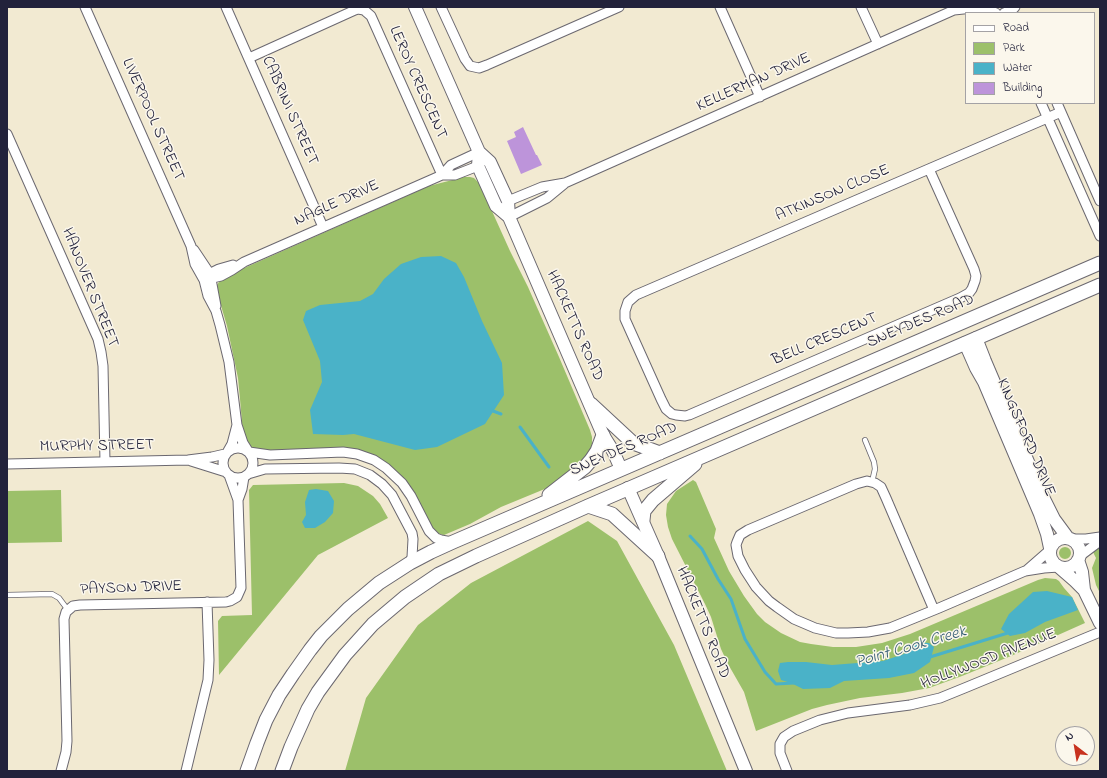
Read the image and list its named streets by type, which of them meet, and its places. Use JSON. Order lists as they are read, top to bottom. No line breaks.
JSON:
{"streets":{"main road":["SNEYDES ROAD"],"street":["LEROY CRESCENT","KELLERMAN DRIVE","CABRINI STREET","LIVERPOOL STREET","ATKINSON CLOSE","NAGLE DRIVE","HANOVER STREET","HACKETTS ROAD","BELL CRESCENT","KINGSFORD DRIVE","MURPHY STREET","PAYSON DRIVE","HOLLYWOOD AVENUE"]},"crossings":[["LEROY CRESCENT","CABRINI STREET"],["LEROY CRESCENT","NAGLE DRIVE"],["KELLERMAN DRIVE","HACKETTS ROAD"],["CABRINI STREET","NAGLE DRIVE"],["LIVERPOOL STREET","NAGLE DRIVE"],["LIVERPOOL STREET","MURPHY STREET"],["LIVERPOOL STREET","PAYSON DRIVE"],["ATKINSON CLOSE","BELL CRESCENT"],["NAGLE DRIVE","HACKETTS ROAD"],["HANOVER STREET","MURPHY STREET"],["SNEYDES ROAD","HACKETTS ROAD"],["MURPHY STREET","PAYSON DRIVE"]],"water":["Point Cook Creek"],"legend":["Road","Park","Water","Building"],"north":"top left"}
